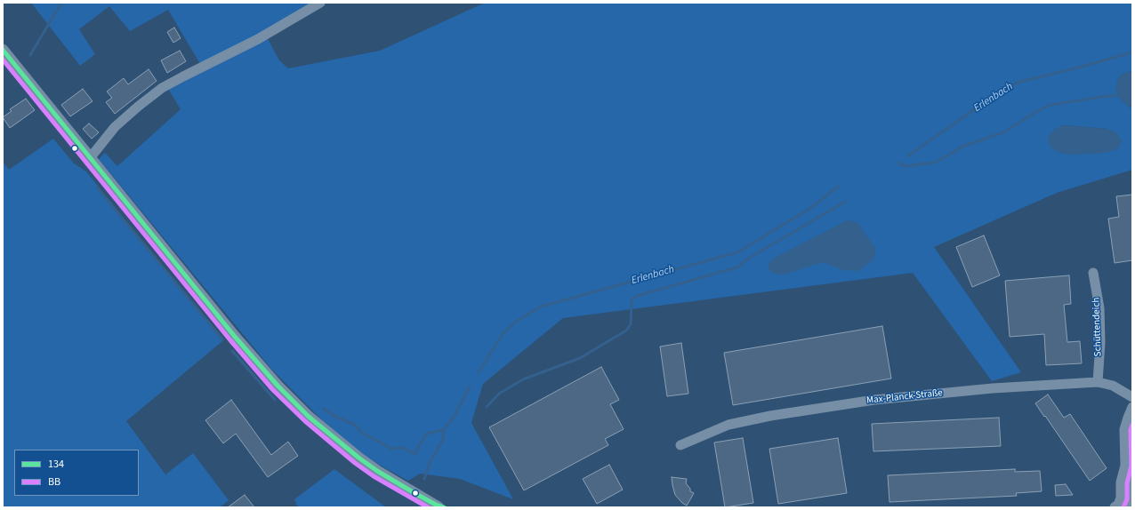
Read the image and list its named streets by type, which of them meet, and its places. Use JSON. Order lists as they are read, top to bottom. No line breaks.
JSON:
{"streets":{"street":["Schüttendeich","Max-Planck-Straße"]},"crossings":[["Schüttendeich","Max-Planck-Straße"]],"water":["Erlenbach"],"lines":["transit line 134","transit line BB"],"legend":["134","BB"]}
